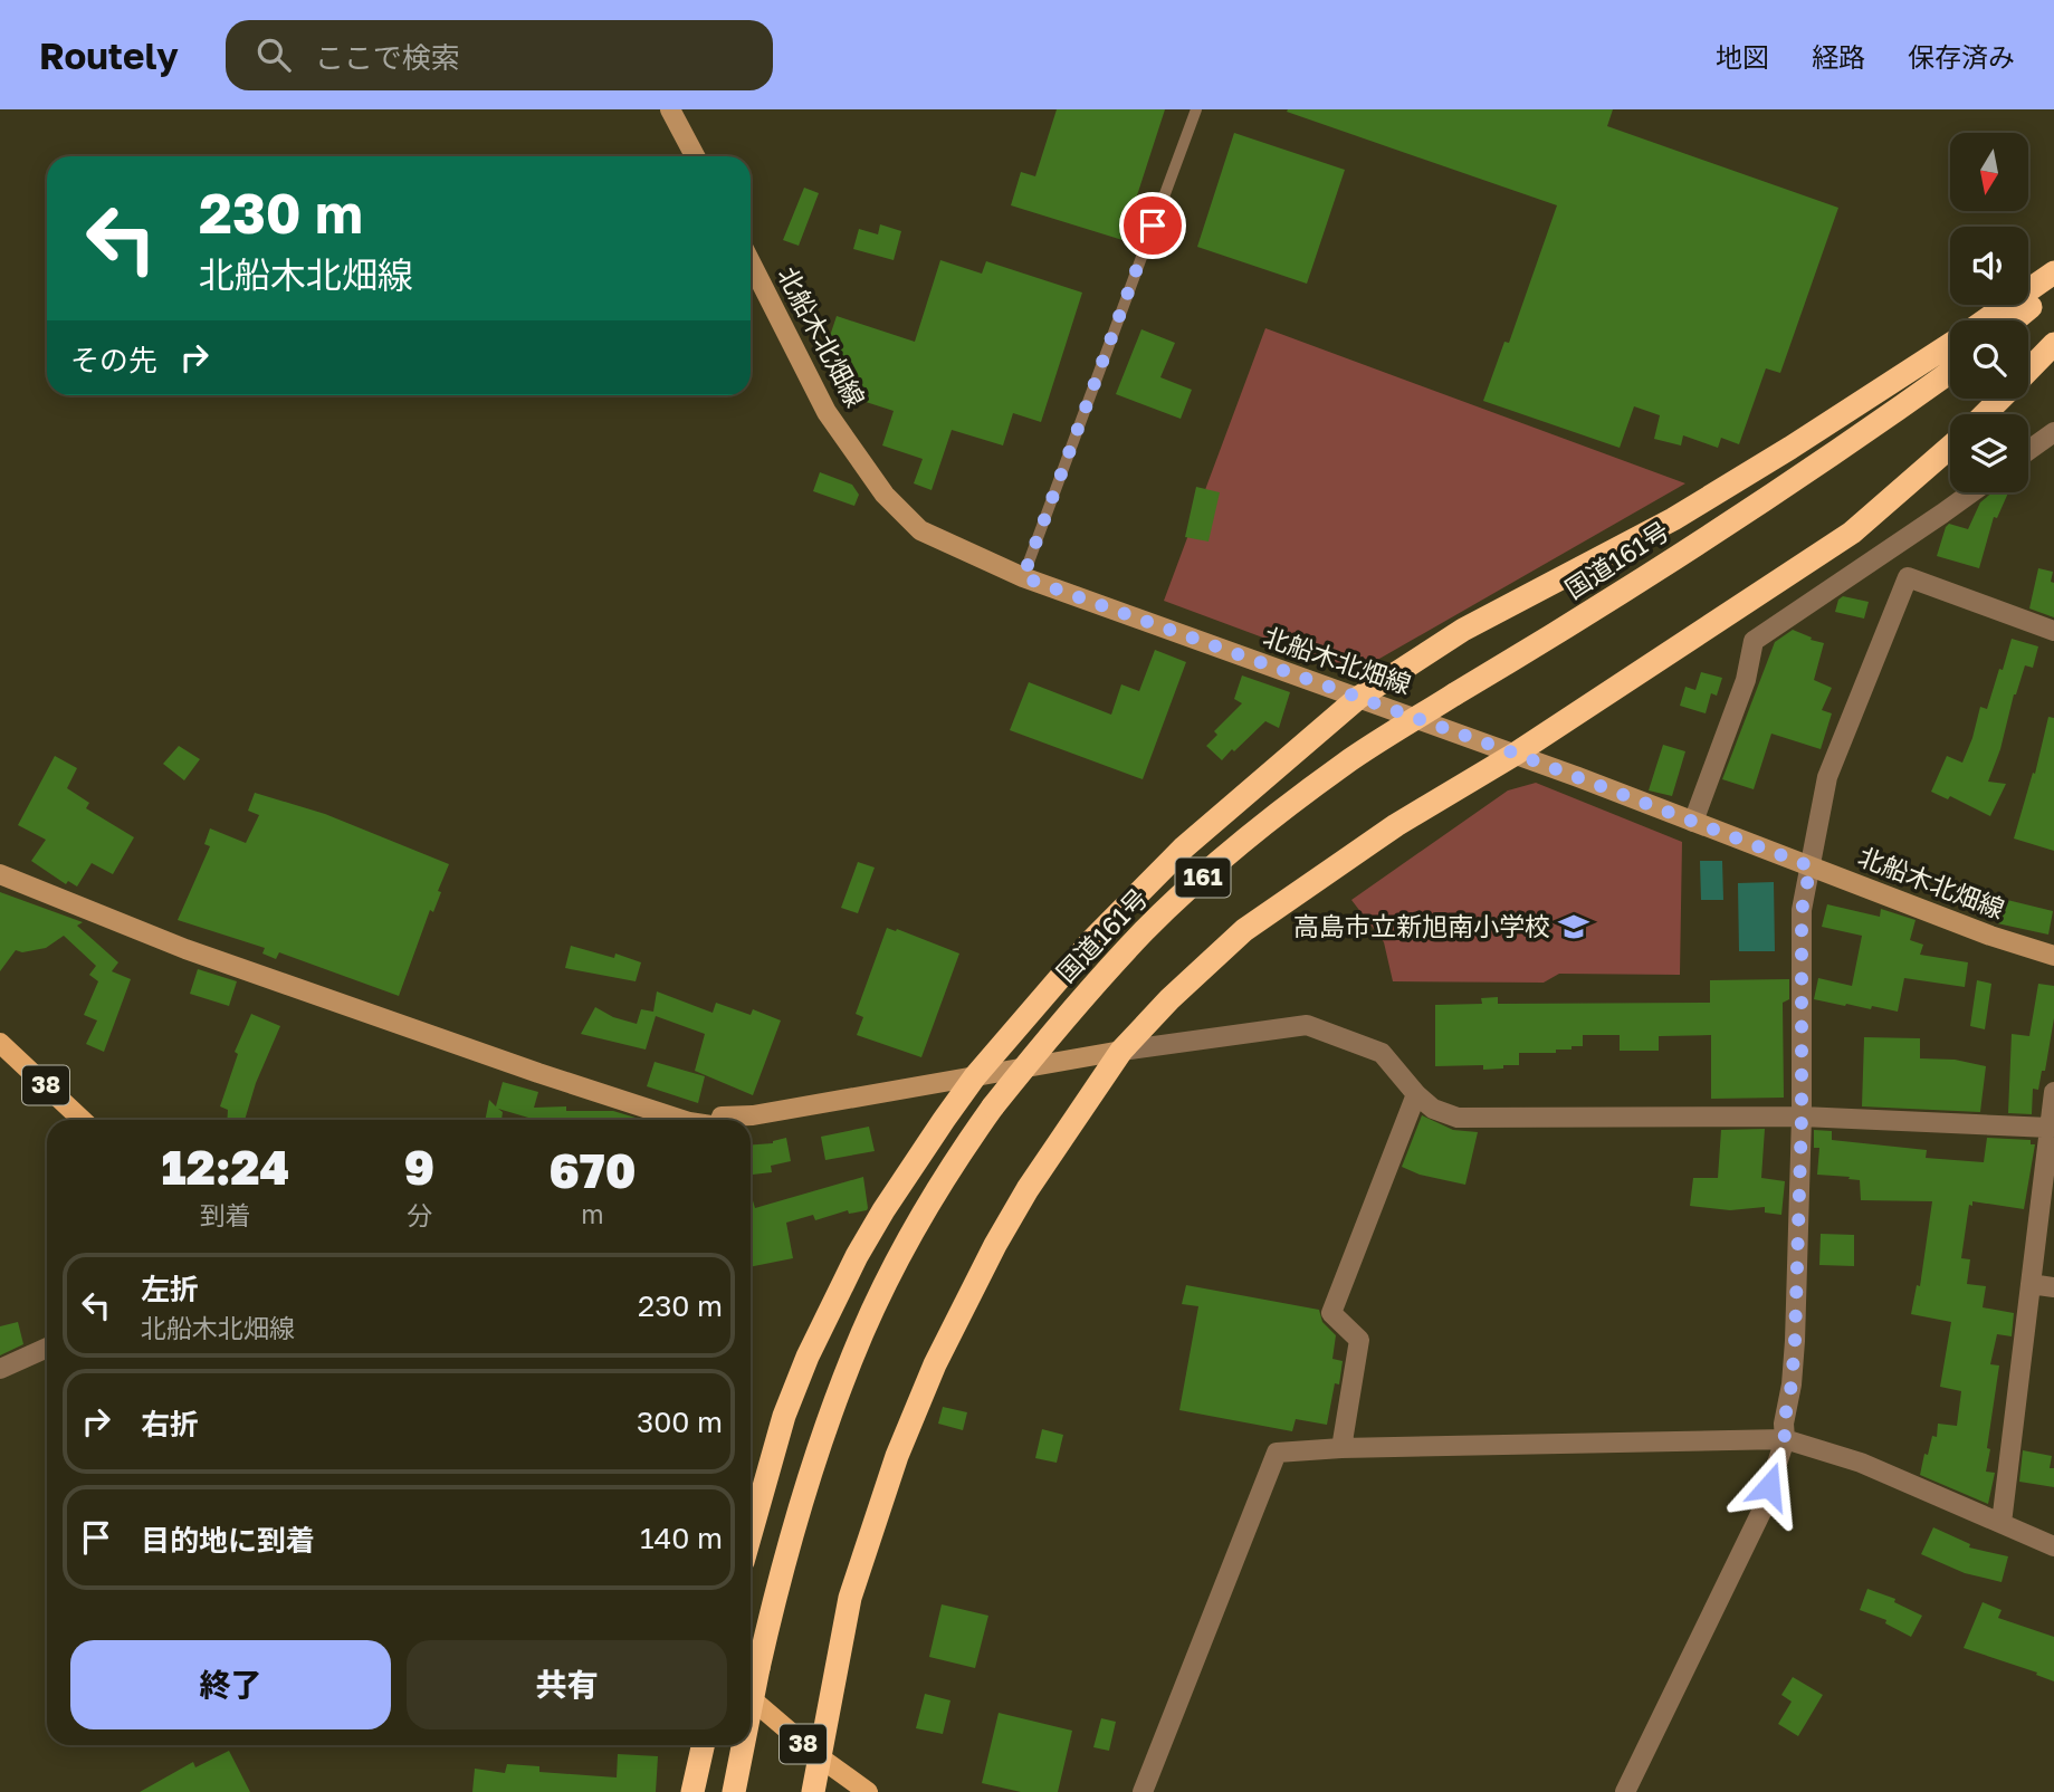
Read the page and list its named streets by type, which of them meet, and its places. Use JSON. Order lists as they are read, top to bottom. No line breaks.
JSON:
{"streets":{"highway":["国道161号","161"],"main road":["北船木北畑線","38"]},"places":{"school or university":["高島市立新旭南小学校"]},"north":"bottom","page":{"header":"Routely","search":"ここで検索","nav":["地図","経路","保存済み"],"turn":["230 m","北船木北畑線"],"then":"その先","eta":["12:24","到着","9","分","670","m"],"list":[{"name":"左折","note":"北船木北畑線","value":"230 m"},{"name":"右折","value":"300 m"},{"name":"目的地に到着","value":"140 m"}],"buttons":["終了","共有"]}}
